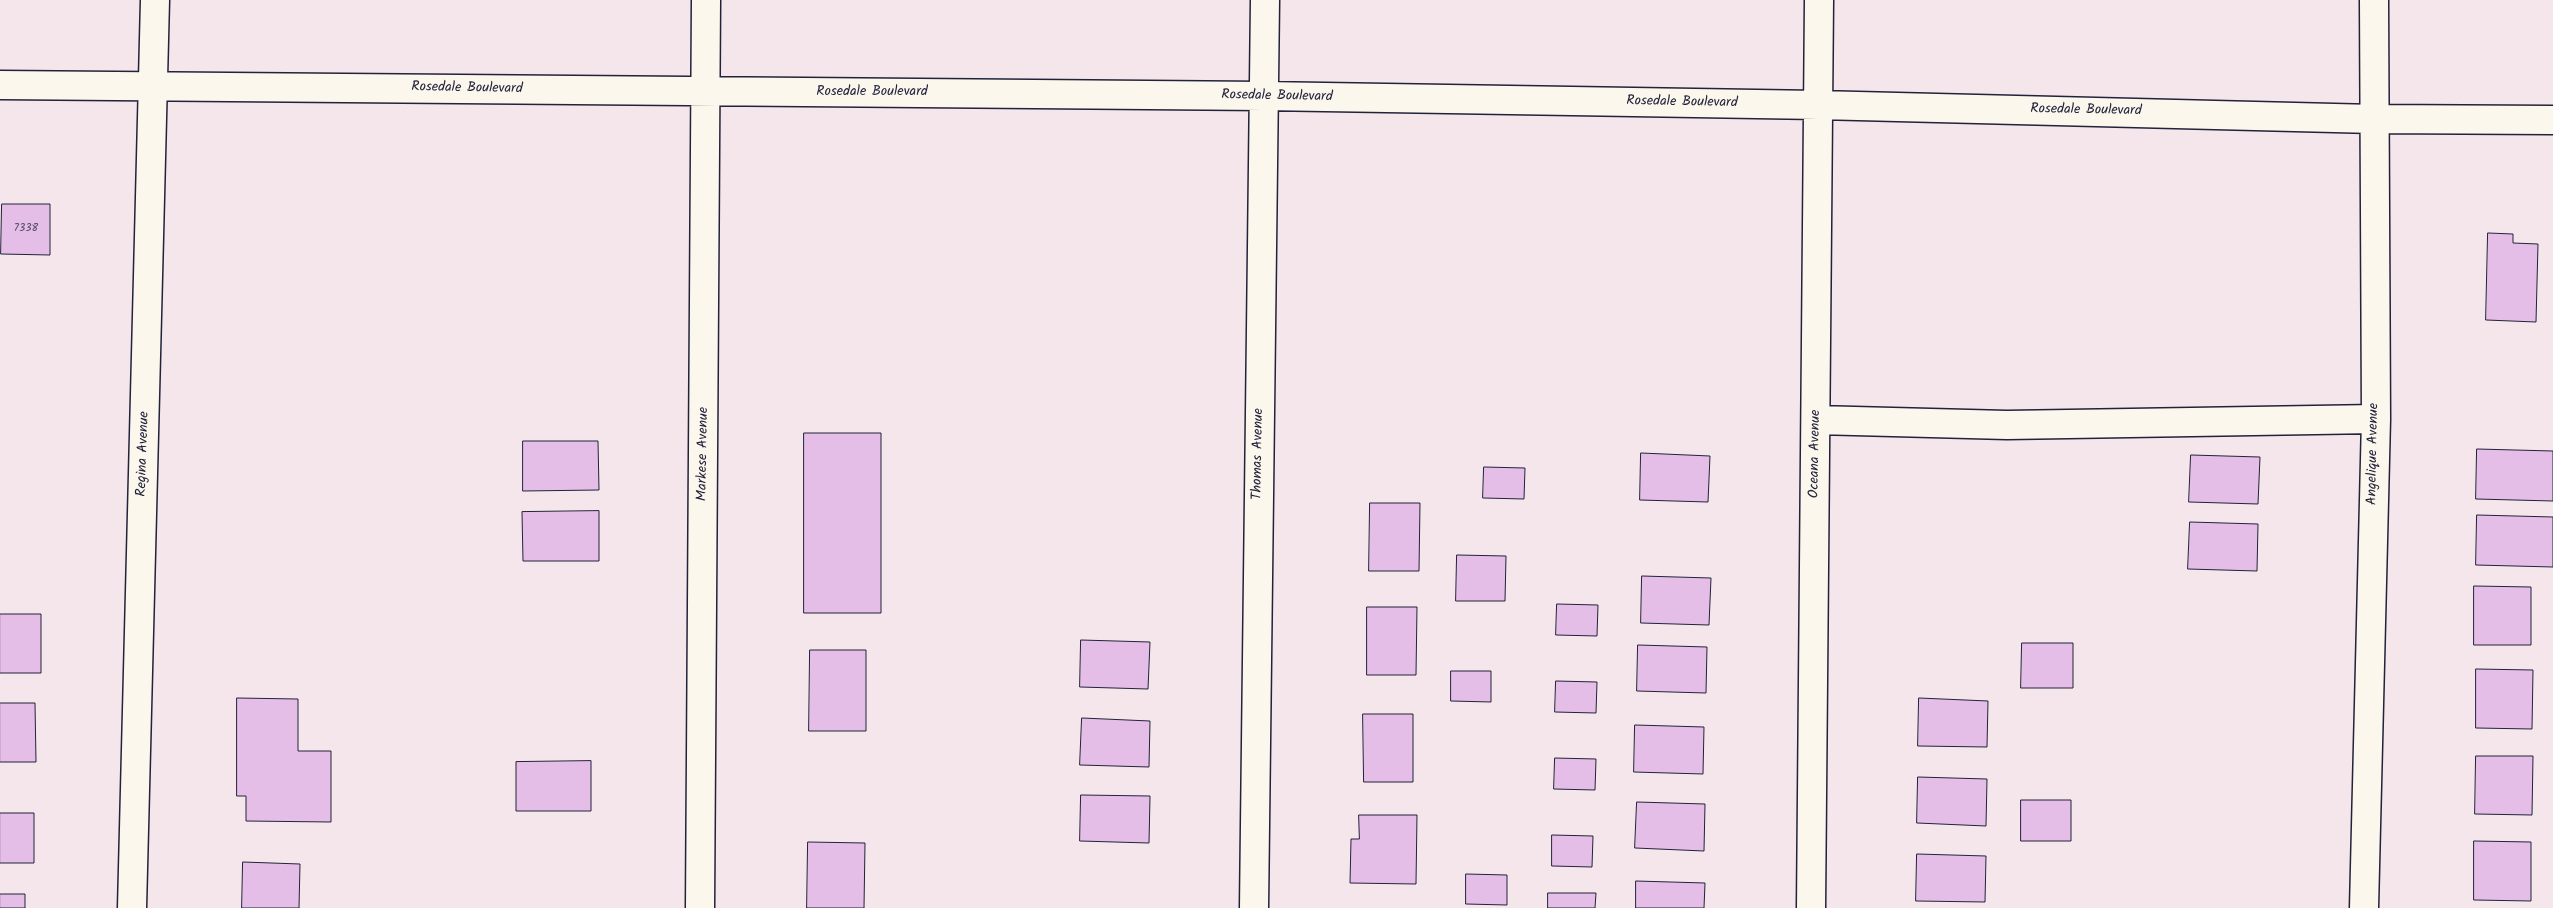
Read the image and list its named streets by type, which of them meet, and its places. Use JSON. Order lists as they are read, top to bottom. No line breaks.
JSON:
{"streets":{"street":["Rosedale Boulevard","Regina Avenue","Markese Avenue","Thomas Avenue","Oceana Avenue","Angelique Avenue"]},"crossings":[["Rosedale Boulevard","Regina Avenue"],["Rosedale Boulevard","Markese Avenue"],["Rosedale Boulevard","Thomas Avenue"],["Rosedale Boulevard","Oceana Avenue"],["Rosedale Boulevard","Angelique Avenue"]],"house_numbers":["7338"]}
